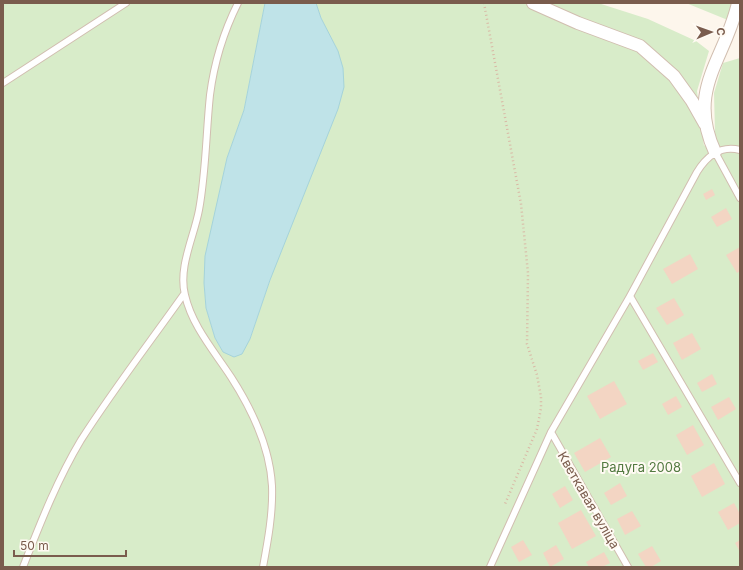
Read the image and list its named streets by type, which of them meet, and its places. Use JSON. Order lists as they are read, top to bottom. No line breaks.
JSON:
{"streets":{"lane":["Кветкавая вуліца"]},"parks":["Радуга 2008"],"scale_bar":"50 m","north":"right"}
